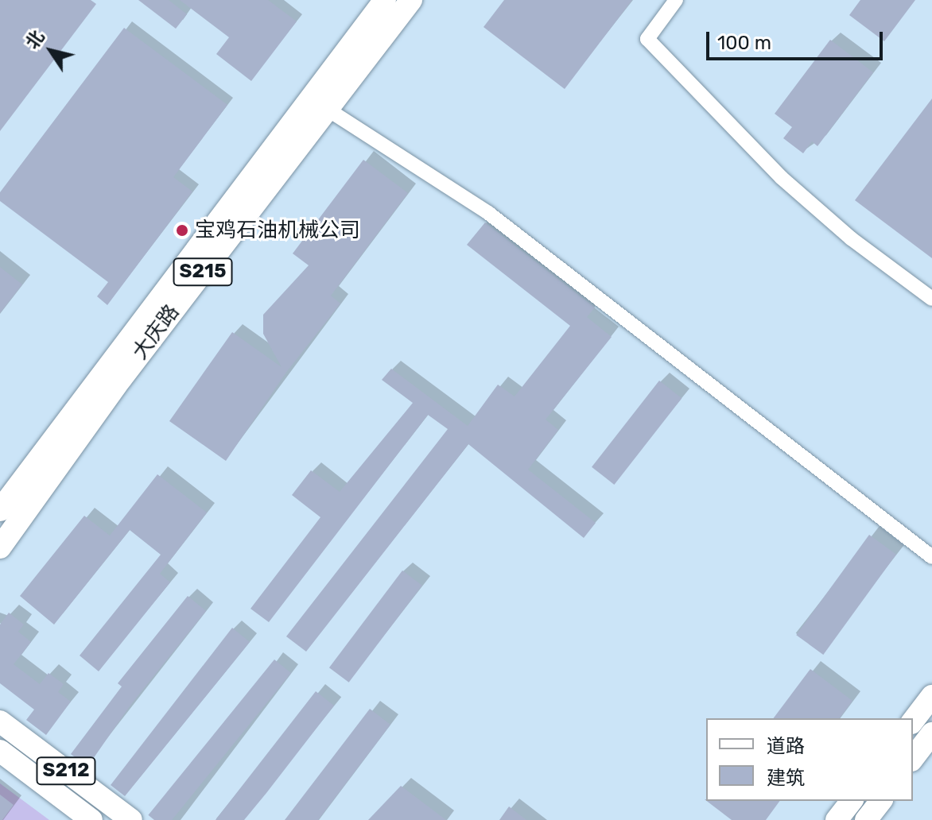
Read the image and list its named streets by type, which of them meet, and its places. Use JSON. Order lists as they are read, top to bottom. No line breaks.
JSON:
{"streets":{"main road":["S215","大庆路","S212"]},"places":["宝鸡石油机械公司"],"legend":["道路","建筑"],"scale_bar":"100 m","north":"top left"}
